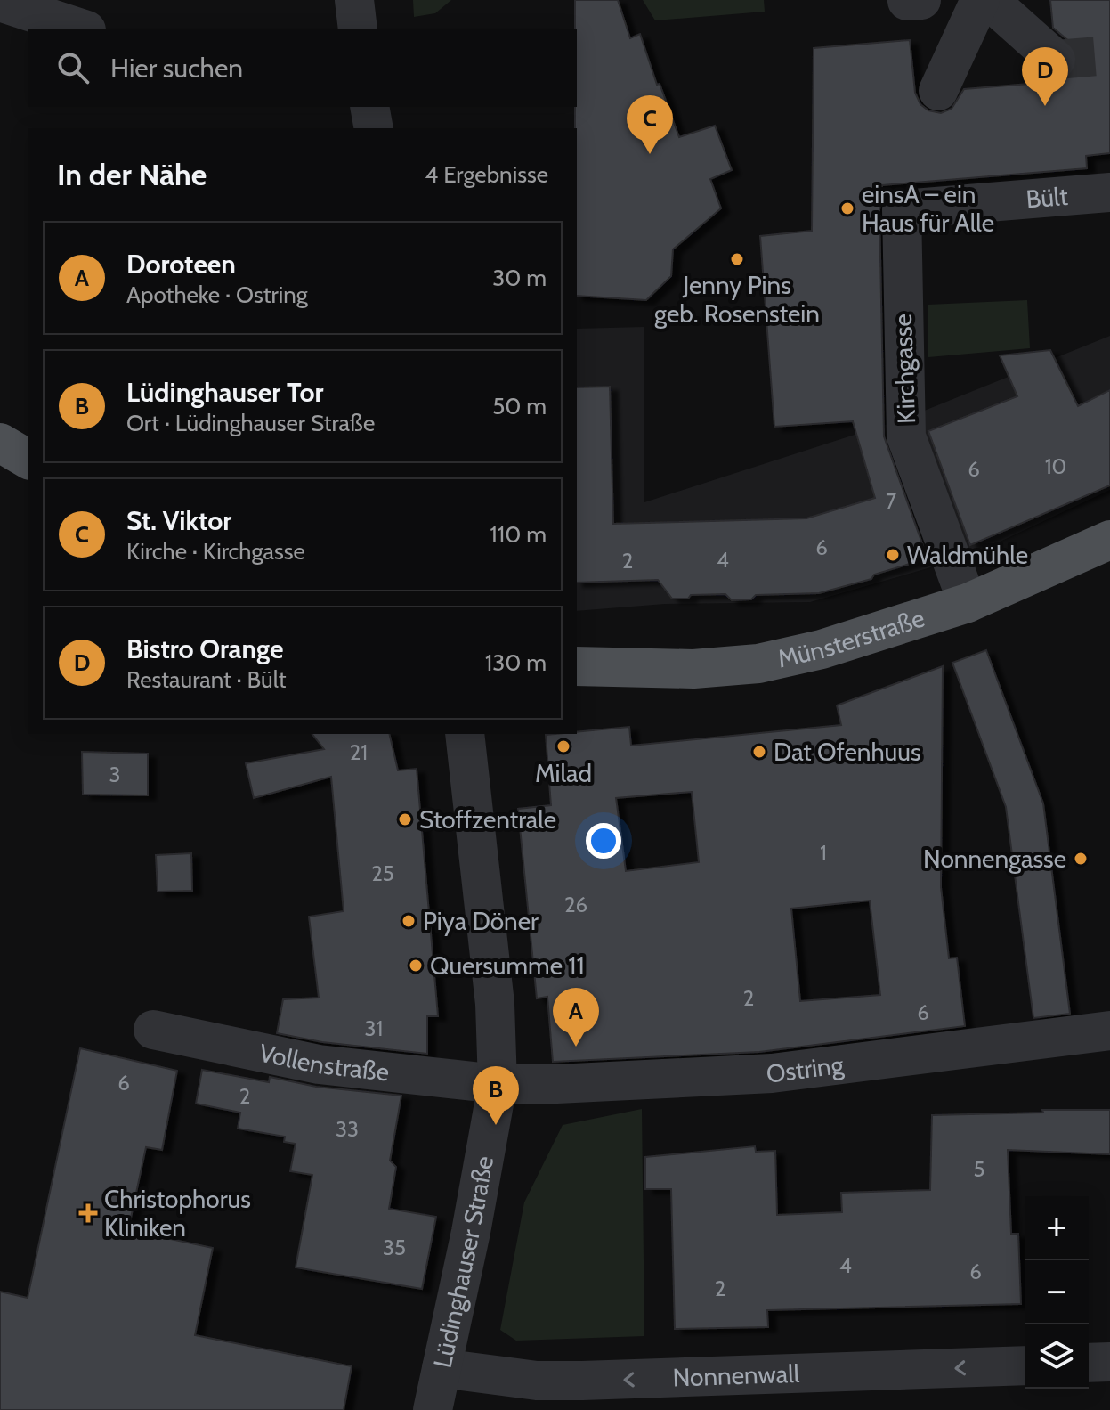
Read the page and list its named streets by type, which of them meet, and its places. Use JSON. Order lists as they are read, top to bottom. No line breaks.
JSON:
{"streets":{"main road":["Münsterstraße"],"street":["Bült","Kirchgasse","Vollenstraße","Ostring","Lüdinghauser Straße","Nonnenwall"]},"crossings":[["Bült","Kirchgasse"],["Kirchgasse","Münsterstraße"],["Vollenstraße","Ostring"],["Vollenstraße","Lüdinghauser Straße"],["Ostring","Lüdinghauser Straße"],["Lüdinghauser Straße","Nonnenwall"]],"one_way":["Nonnenwall"],"places":{"other":["einsA – ein Haus für Alle","Jenny Pins geb. Rosenstein","Waldmühle","Milad","Dat Ofenhuus","Stoffzentrale","Nonnengasse","Piya Döner","Quersumme 11"],"health":["Christophorus Kliniken"]},"house_numbers":["10","6","7","6","4","2","21","3","1","25","26","2","6","31","6","2","33","5","35","4","6","2"],"page":{"search":"Hier suchen","pins":["D","C","A","B"],"heading":["In der Nähe","4 Ergebnisse"],"list":[{"mark":"A","name":"Doroteen","note":"Apotheke · Ostring","value":"30 m"},{"mark":"B","name":"Lüdinghauser Tor","note":"Ort · Lüdinghauser Straße","value":"50 m"},{"mark":"C","name":"St. Viktor","note":"Kirche · Kirchgasse","value":"110 m"},{"mark":"D","name":"Bistro Orange","note":"Restaurant · Bült","value":"130 m"}],"map_buttons":["+","−"]}}
